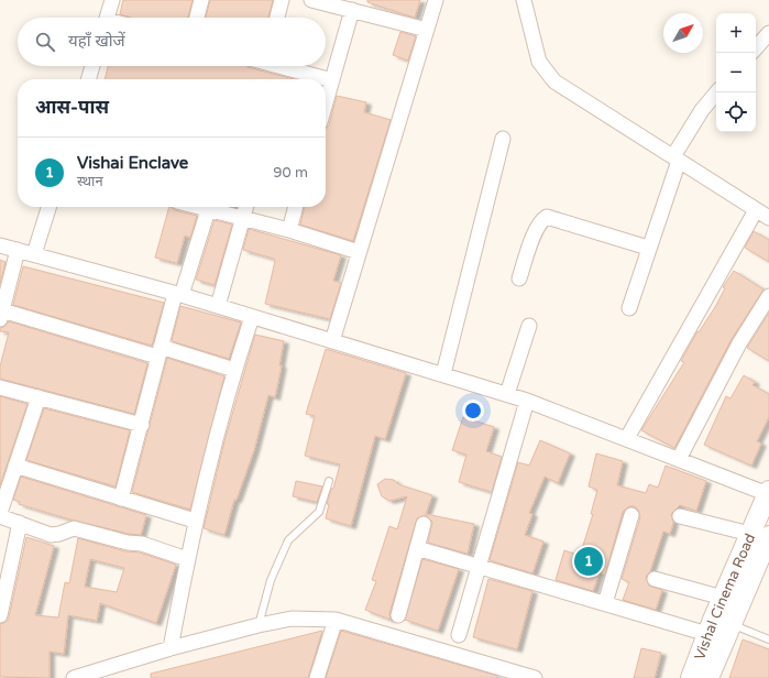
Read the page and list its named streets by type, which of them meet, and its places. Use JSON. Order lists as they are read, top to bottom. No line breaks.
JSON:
{"streets":{"street":["Vishal Cinema Road"]},"north":"top right","page":{"map_buttons":["+","−"],"search":"यहाँ खोजें","heading":"आस-पास","list":[{"mark":"1","name":"Vishai Enclave","note":"स्थान","value":"90 m"}],"pins":"1"}}
